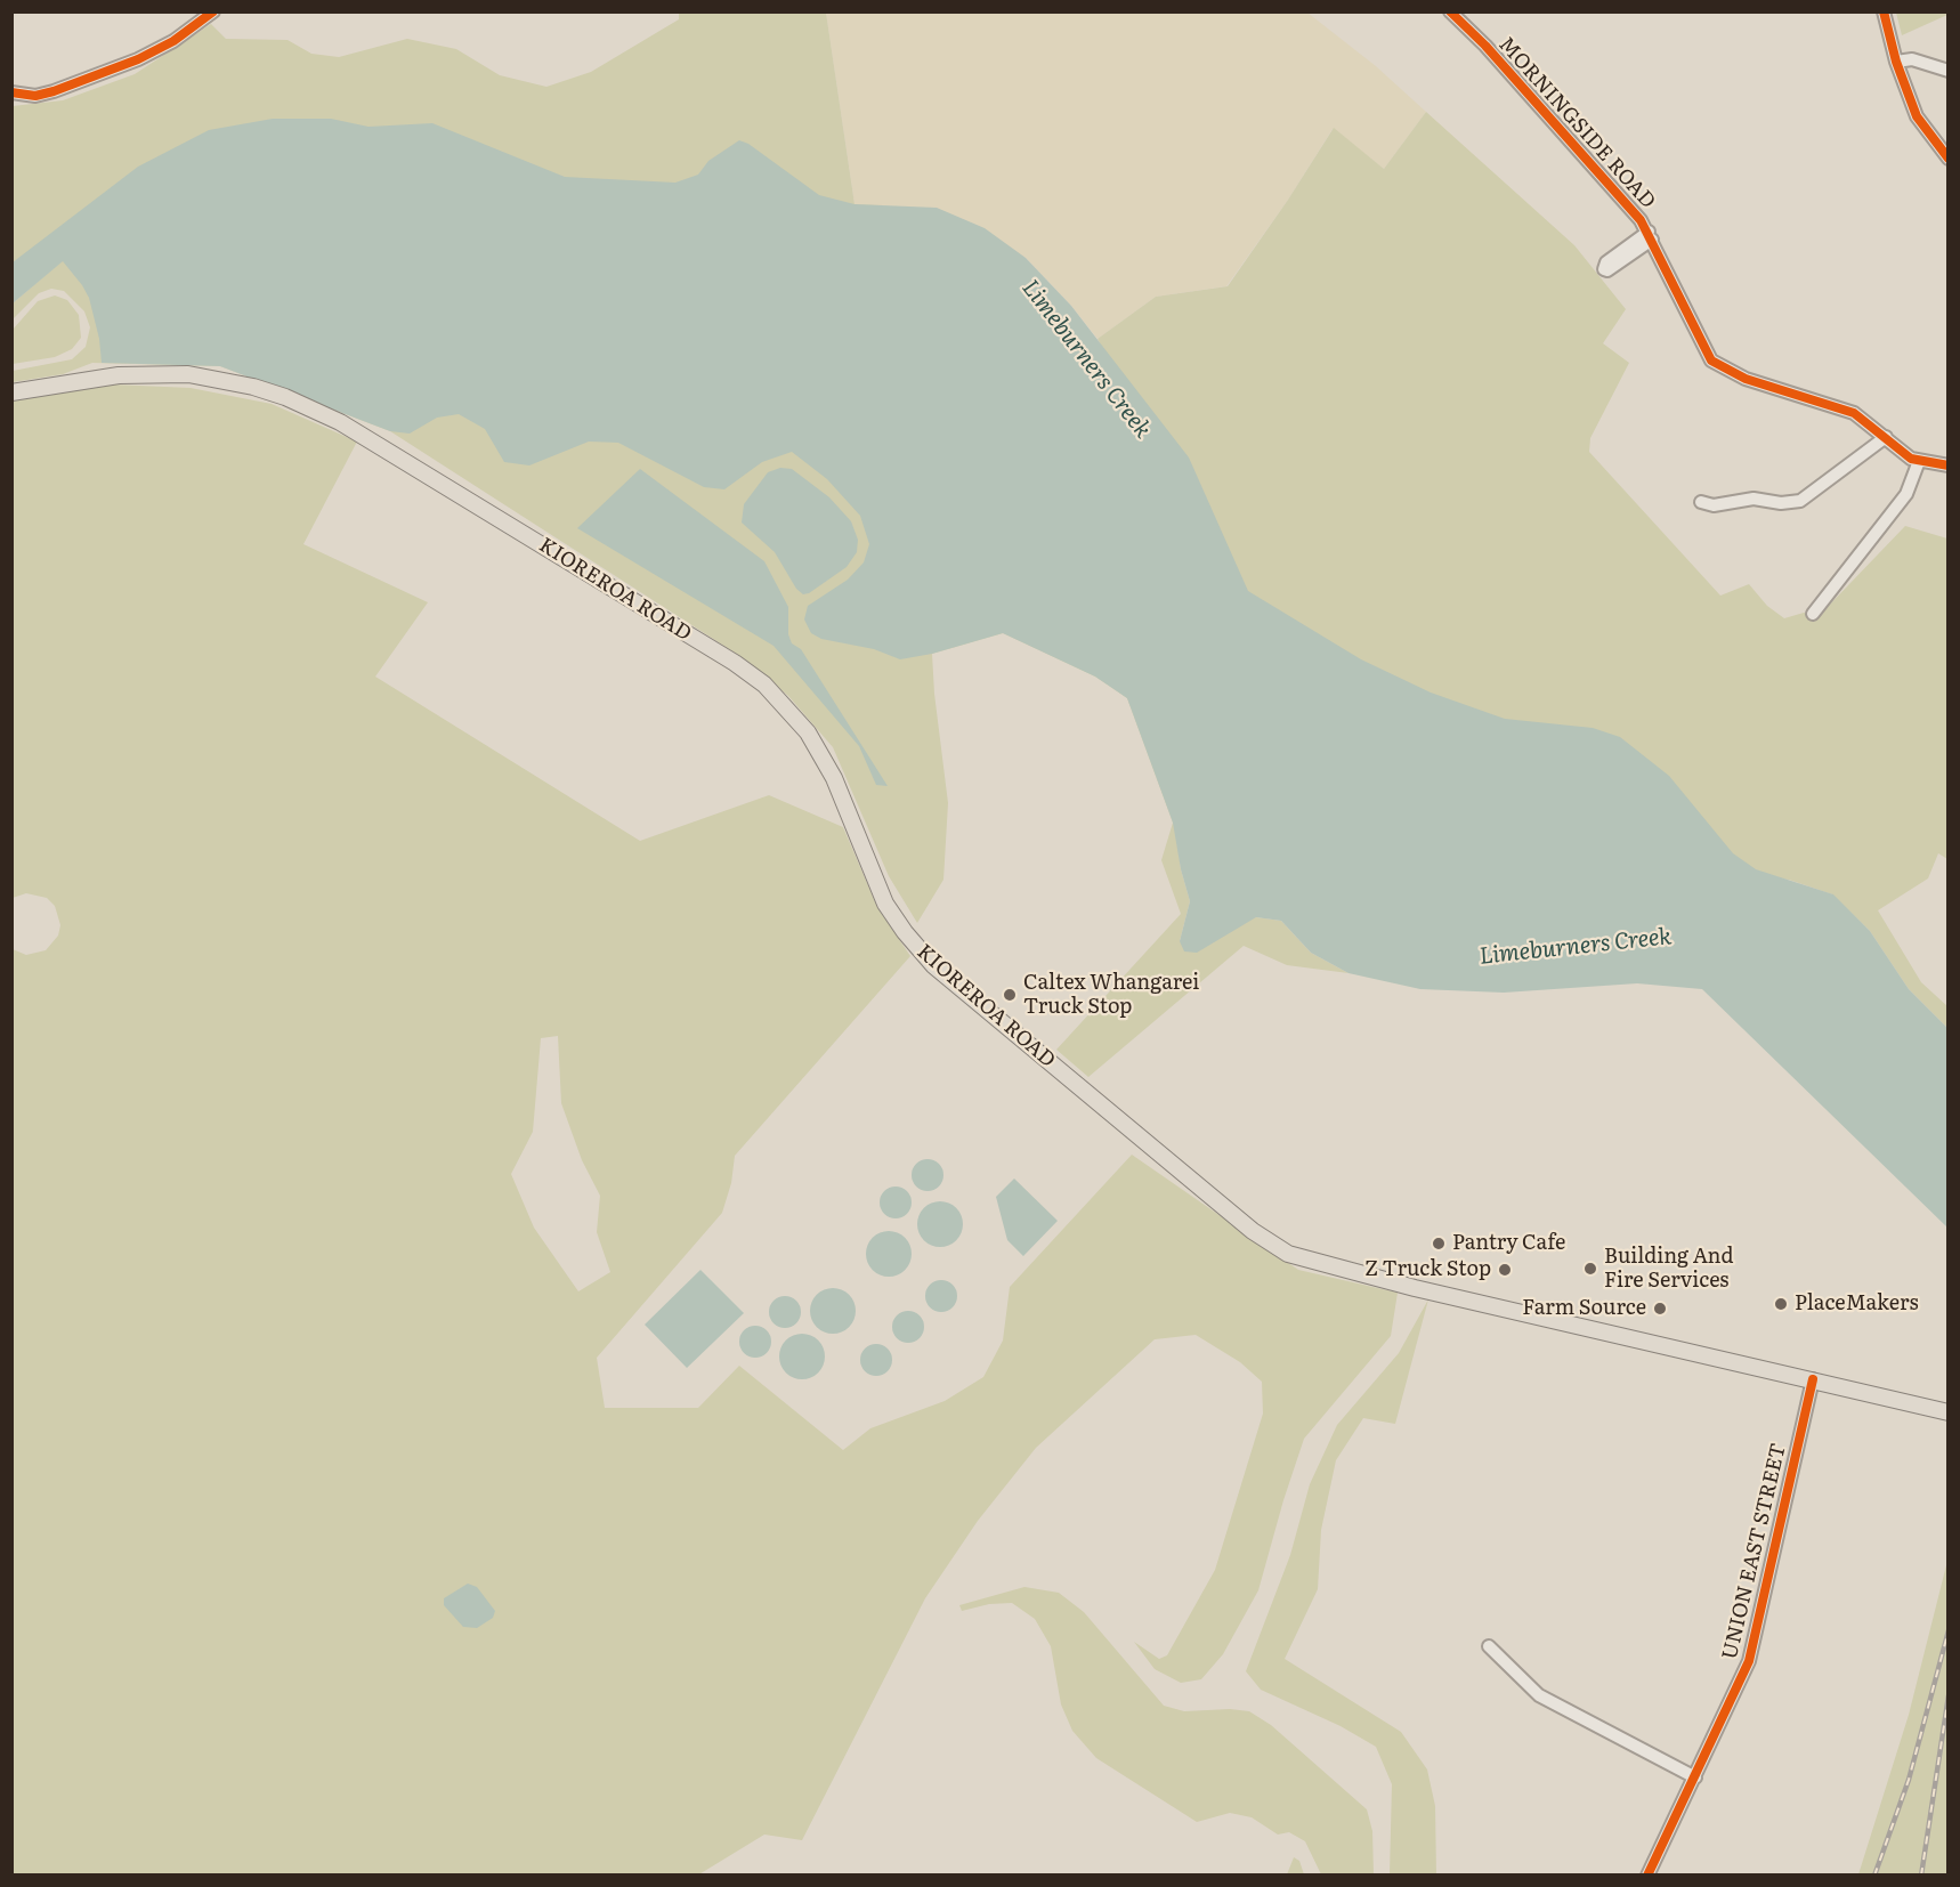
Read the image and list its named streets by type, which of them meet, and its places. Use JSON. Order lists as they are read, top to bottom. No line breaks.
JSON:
{"streets":{"main road":["KIOREROA ROAD"],"street":["MORNINGSIDE ROAD","UNION EAST STREET"]},"crossings":[["KIOREROA ROAD","UNION EAST STREET"]],"water":["Limeburners Creek"],"places":["Caltex Whangarei Truck Stop","Pantry Cafe","Building And Fire Services","Z Truck Stop","PlaceMakers","Farm Source"]}
